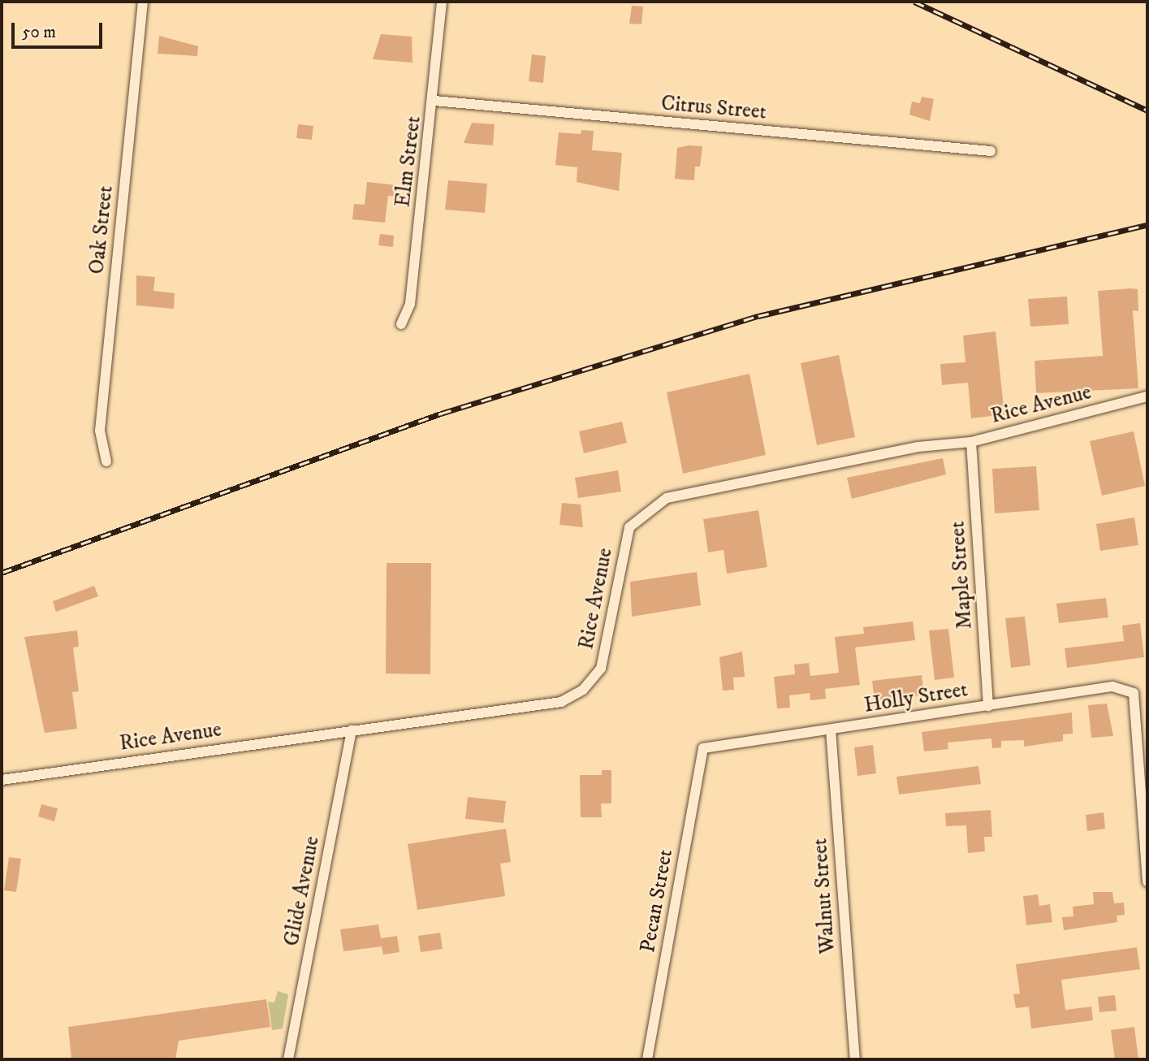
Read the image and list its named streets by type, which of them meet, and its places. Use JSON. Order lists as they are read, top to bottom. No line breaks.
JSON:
{"streets":{"street":["Citrus Street","Elm Street","Oak Street","Rice Avenue","Maple Street","Holly Street","Glide Avenue","Walnut Street","Pecan Street"]},"crossings":[["Citrus Street","Elm Street"],["Rice Avenue","Maple Street"],["Rice Avenue","Glide Avenue"],["Maple Street","Holly Street"],["Holly Street","Walnut Street"],["Holly Street","Pecan Street"]],"scale_bar":"50 m"}
